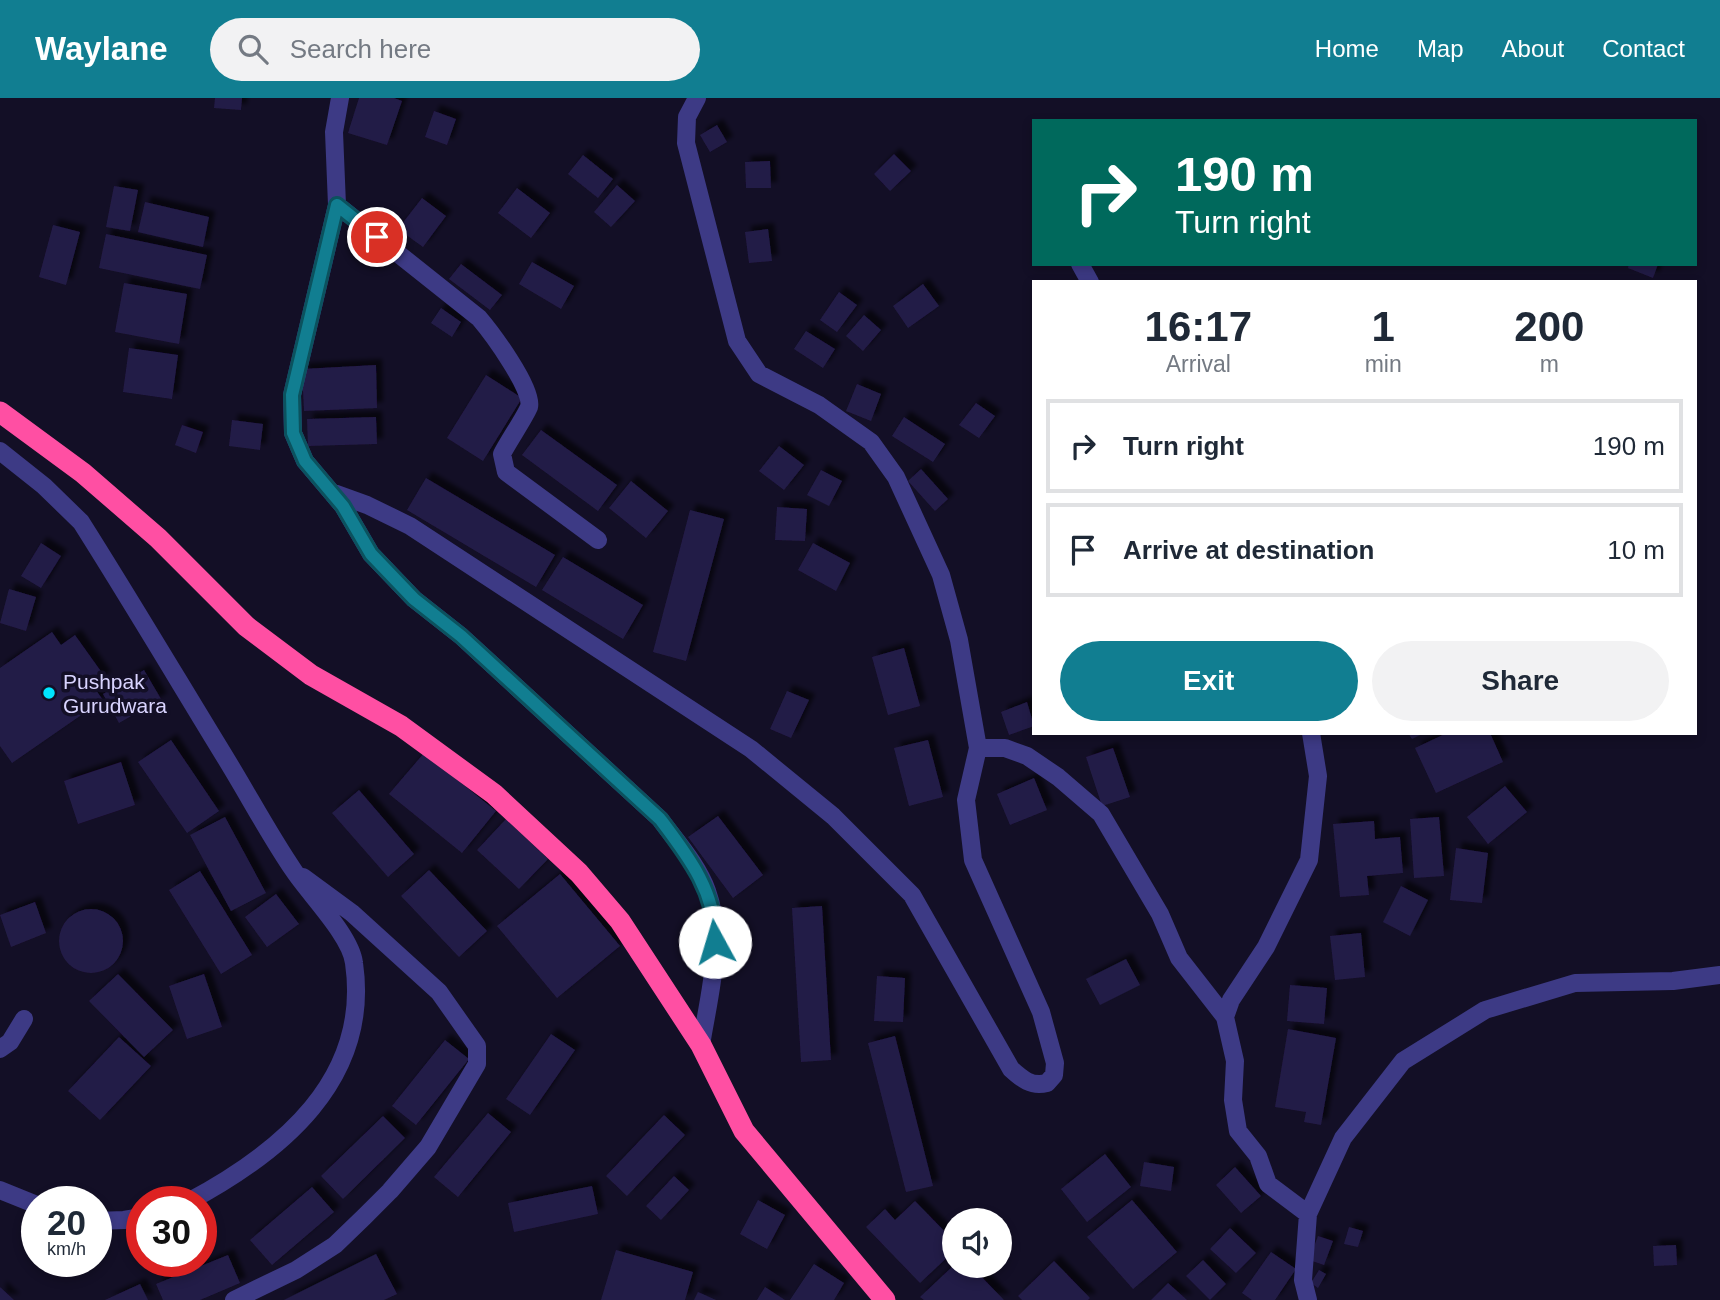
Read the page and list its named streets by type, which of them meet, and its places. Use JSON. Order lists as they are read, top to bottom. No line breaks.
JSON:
{"places":["Pushpak Gurudwara"],"page":{"header":"Waylane","search":"Search here","nav":["Home","Map","About","Contact"],"turn":["190 m","Turn right"],"eta":["16:17","Arrival","1","min","200","m"],"list":[{"name":"Turn right","value":"190 m"},{"name":"Arrive at destination","value":"10 m"}],"buttons":["Exit","Share"],"speed":"20 km/h","limit":"30"}}
